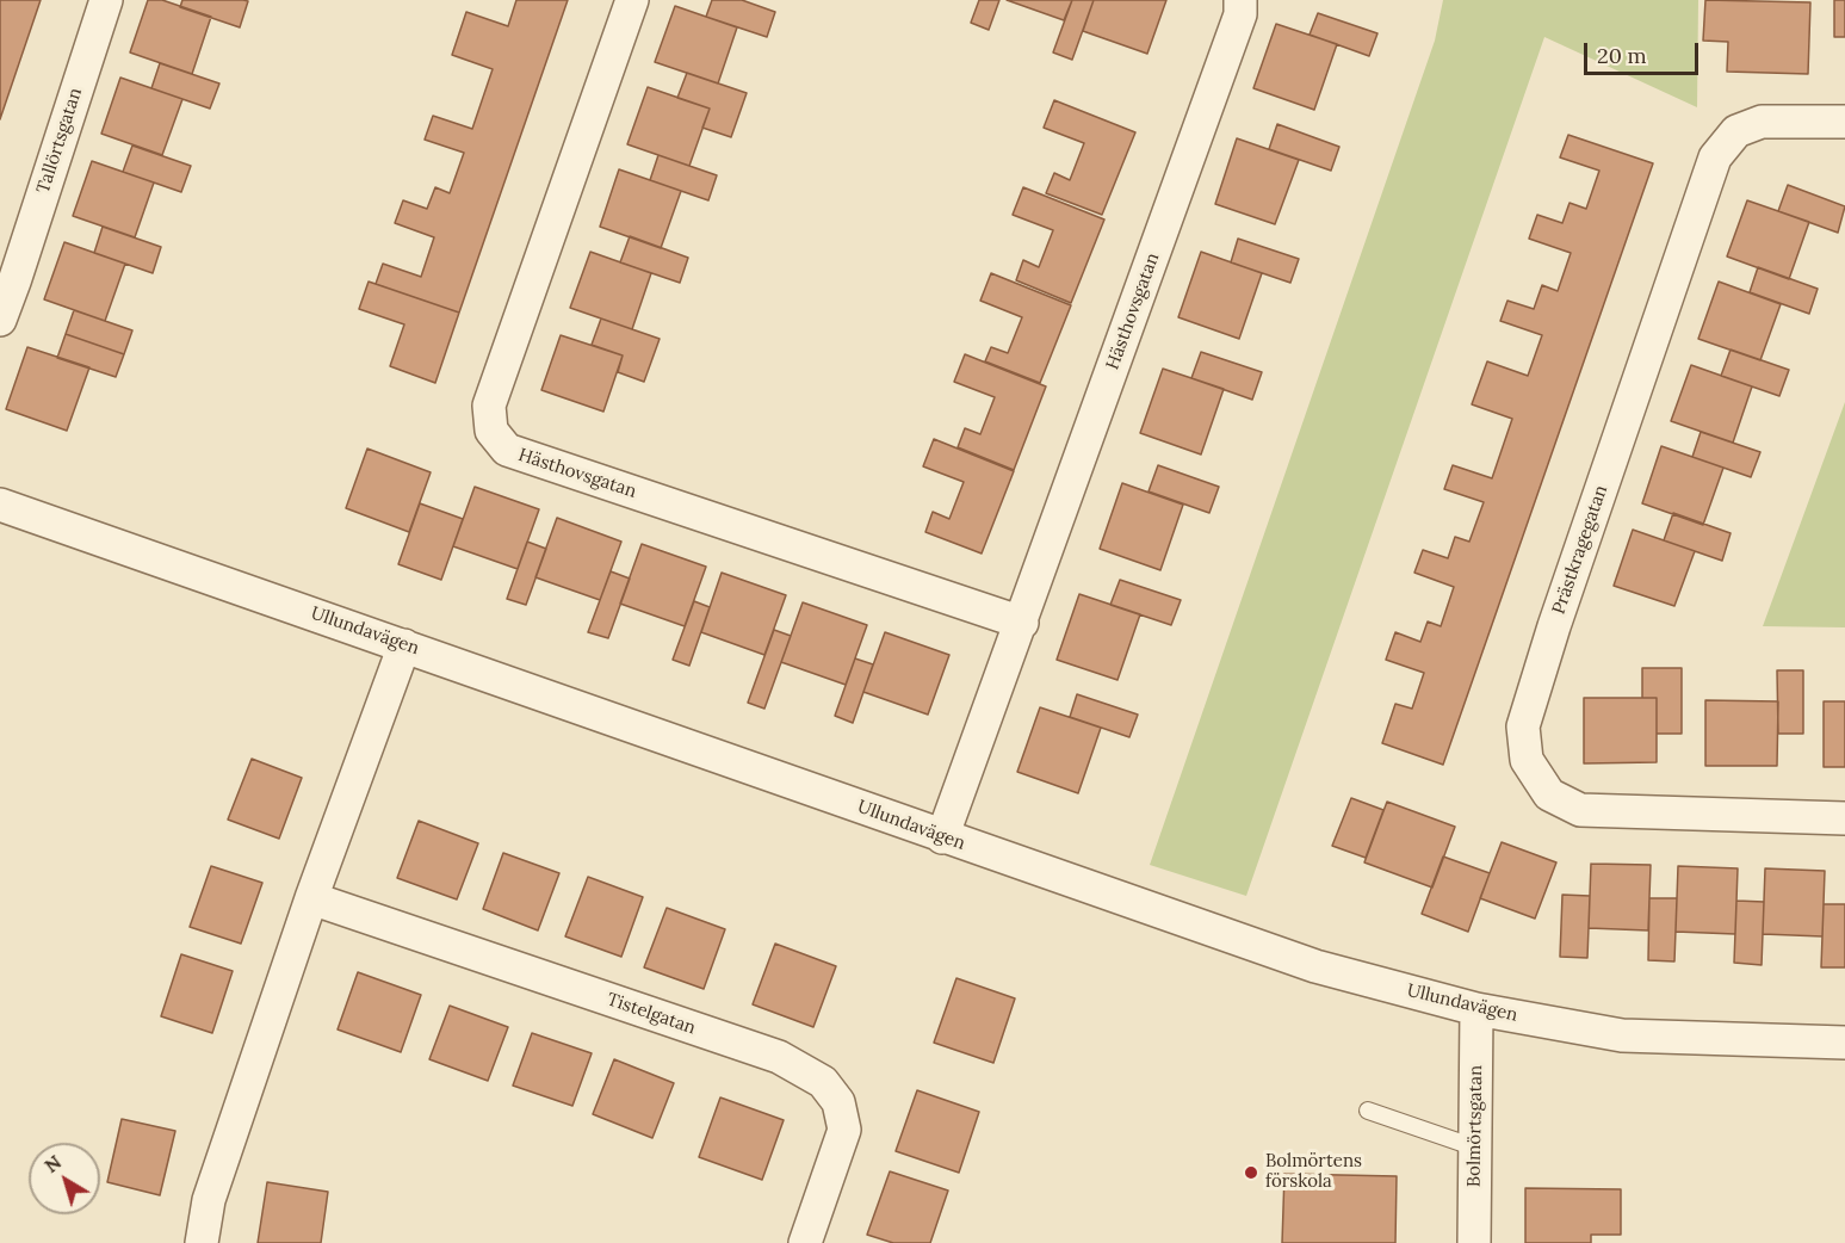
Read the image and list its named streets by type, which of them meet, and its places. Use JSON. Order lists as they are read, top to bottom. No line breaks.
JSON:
{"streets":{"street":["Tallörtsgatan","Hästhovsgatan","Prästkragegatan","Ullundavägen","Tistelgatan","Bolmörtsgatan"]},"crossings":[["Hästhovsgatan","Ullundavägen"],["Ullundavägen","Bolmörtsgatan"]],"places":["Bolmörtens förskola"],"scale_bar":"20 m","north":"top left"}
